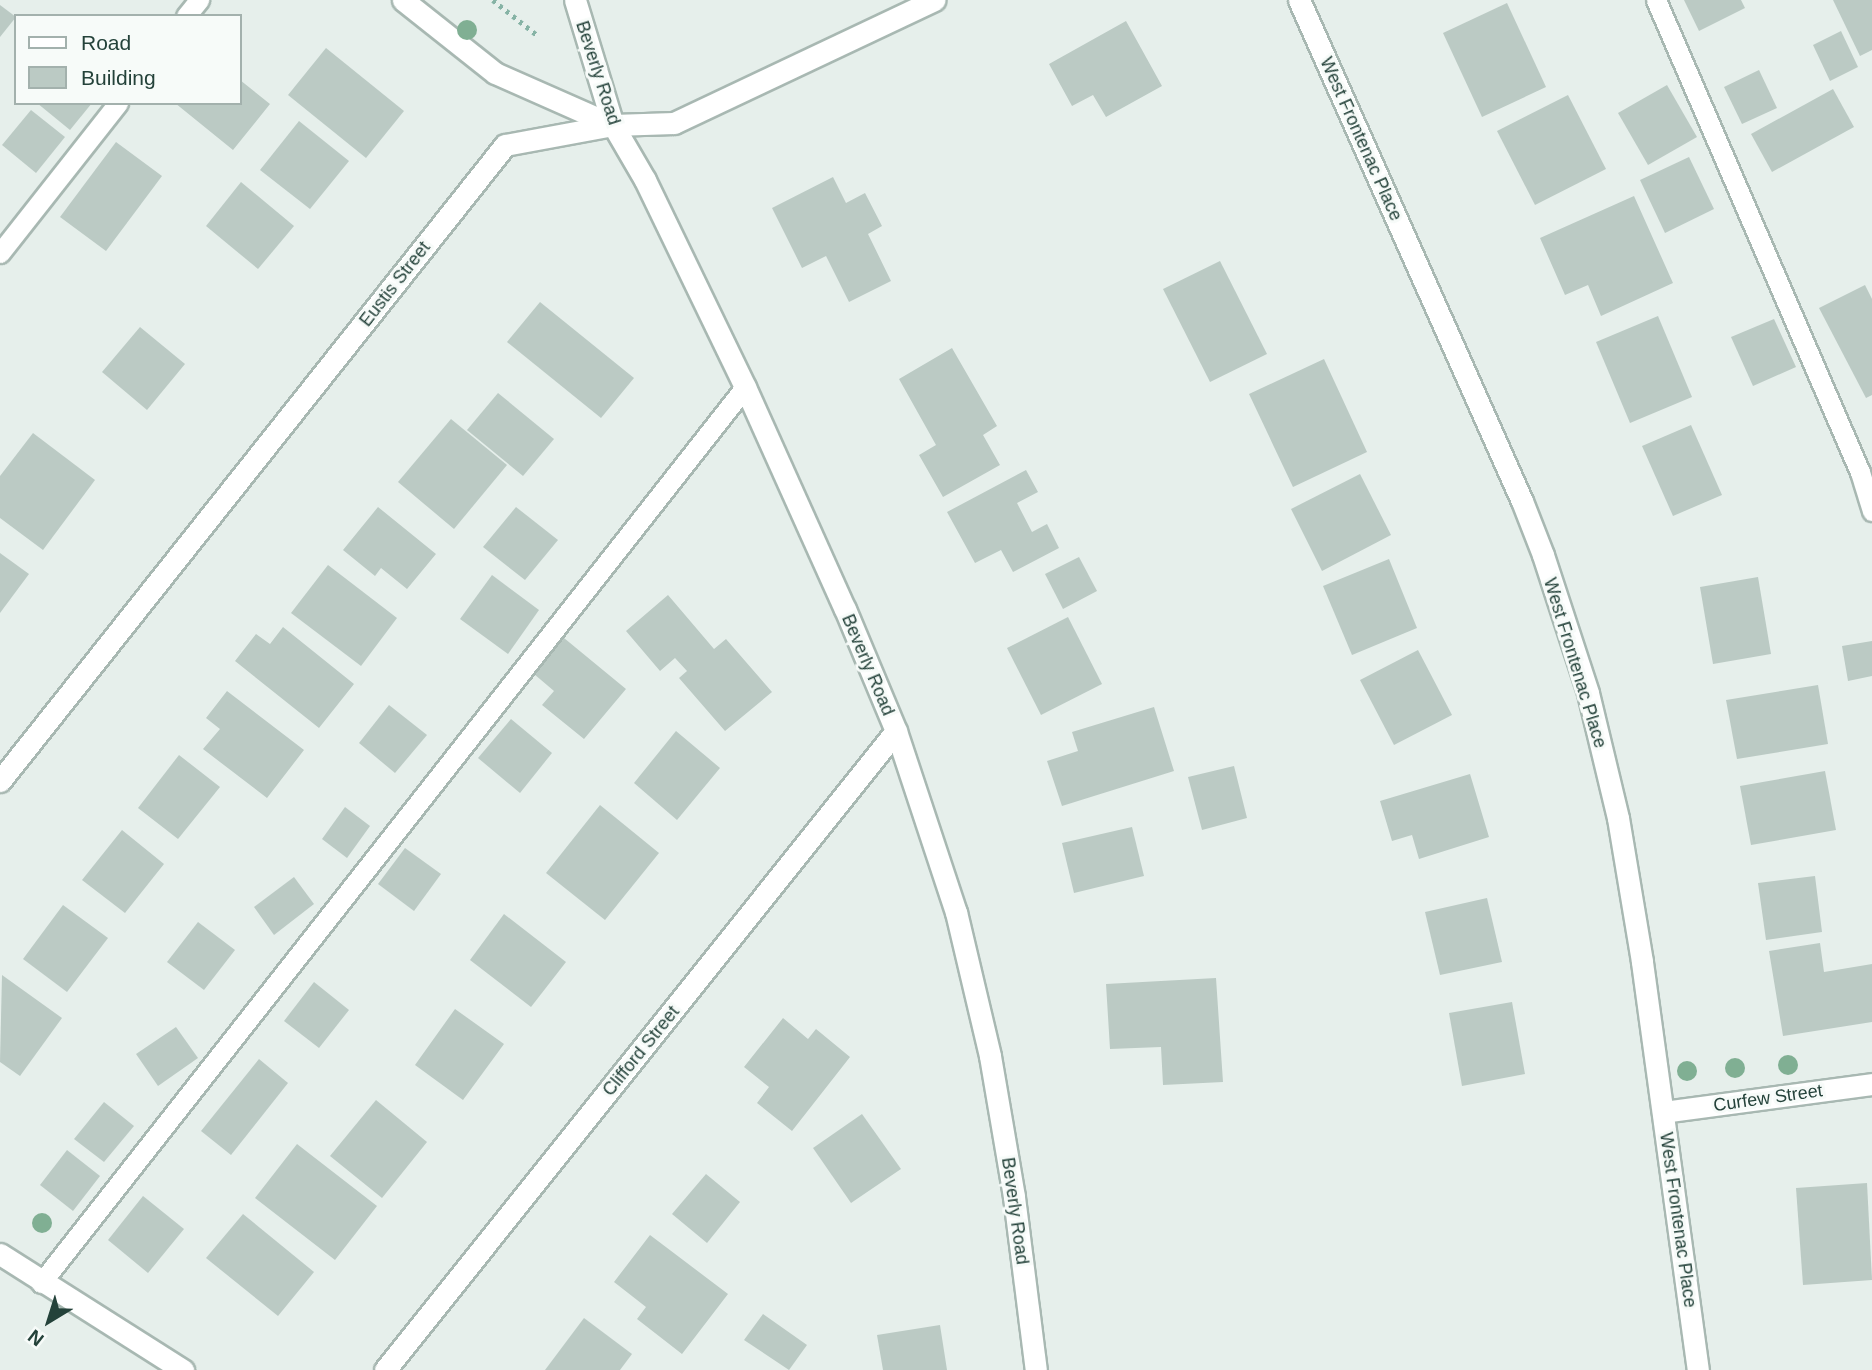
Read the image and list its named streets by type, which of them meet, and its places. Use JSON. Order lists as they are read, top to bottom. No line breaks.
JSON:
{"streets":{"street":["Beverly Road","West Frontenac Place","Eustis Street","Clifford Street","Curfew Street"]},"crossings":[["Beverly Road","Eustis Street"],["Beverly Road","Clifford Street"],["West Frontenac Place","Curfew Street"]],"legend":["Road","Building"],"north":"bottom left"}
